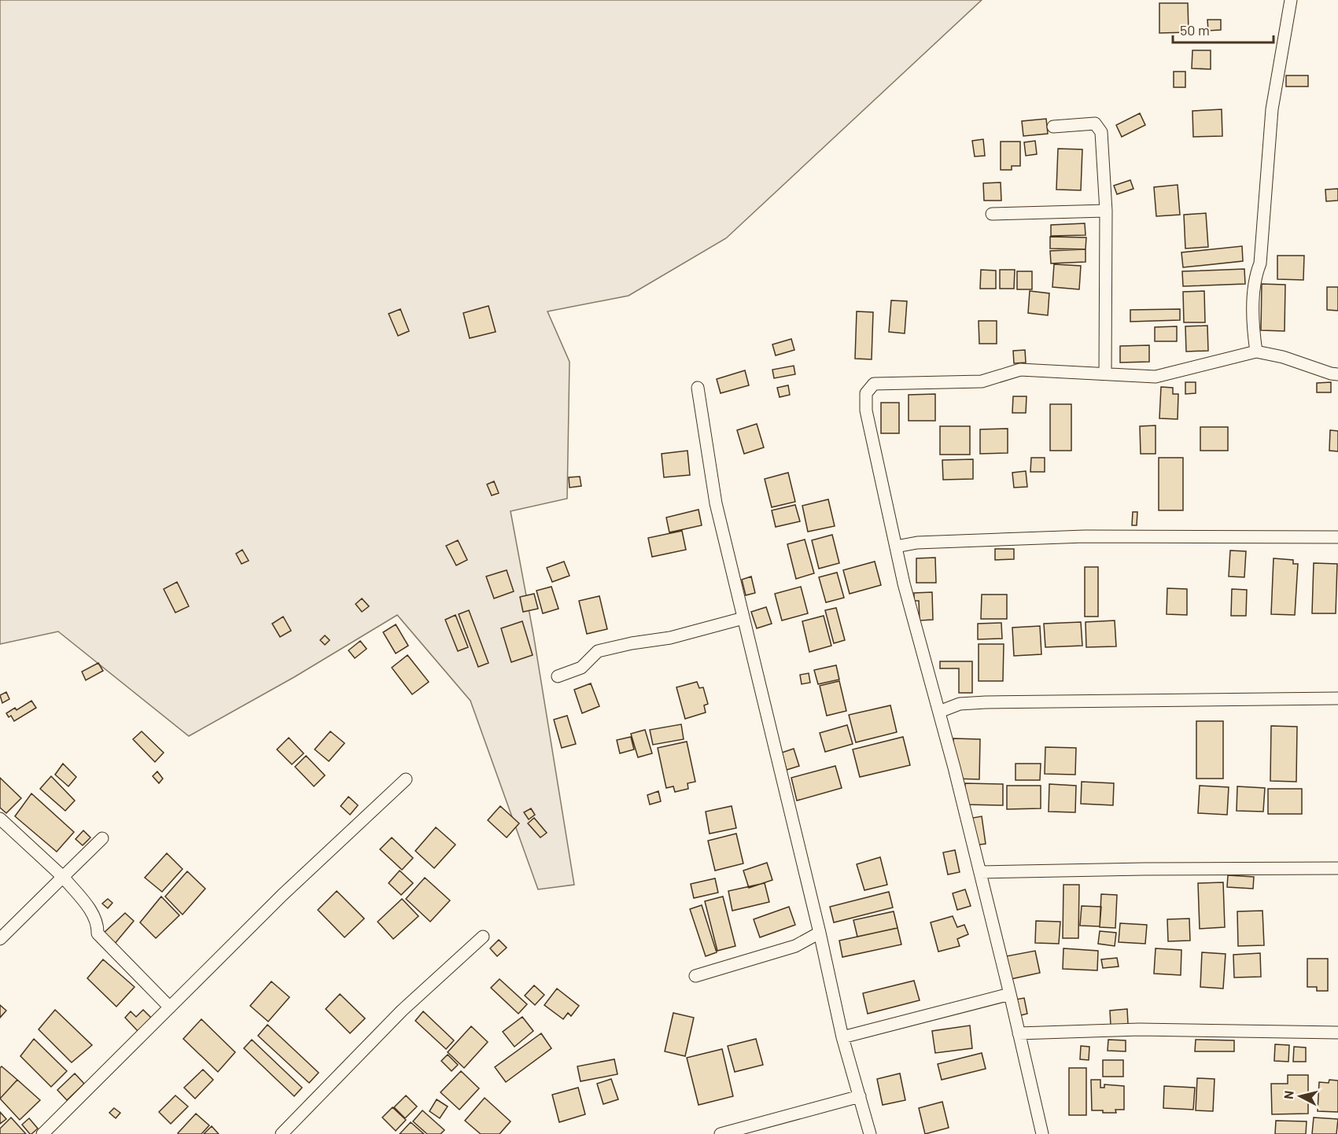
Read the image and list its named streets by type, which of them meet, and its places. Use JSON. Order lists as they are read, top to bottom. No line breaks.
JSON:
{"scale_bar":"50 m","north":"left"}
